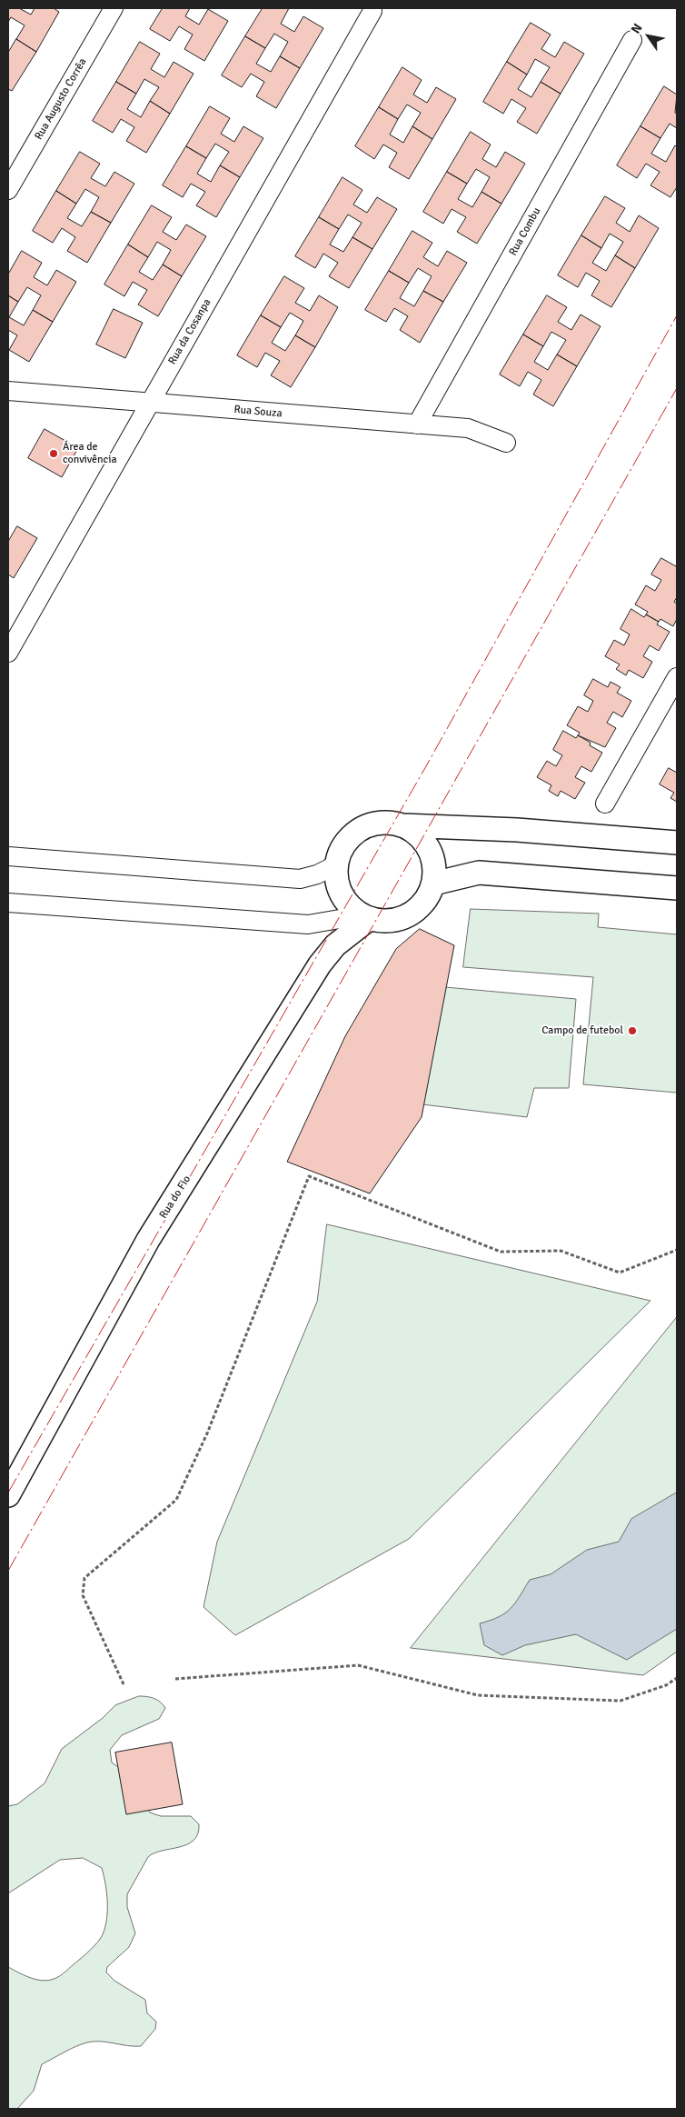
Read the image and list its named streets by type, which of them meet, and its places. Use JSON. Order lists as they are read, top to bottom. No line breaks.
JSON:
{"streets":{"street":["Rua Augusto Corrêa","Rua Combu","Rua da Cosanpa","Rua Souza","Rua do Fio"]},"crossings":[["Rua Combu","Rua Souza"],["Rua da Cosanpa","Rua Souza"]],"places":["Área de convivência","Campo de futebol"],"north":"top left"}
